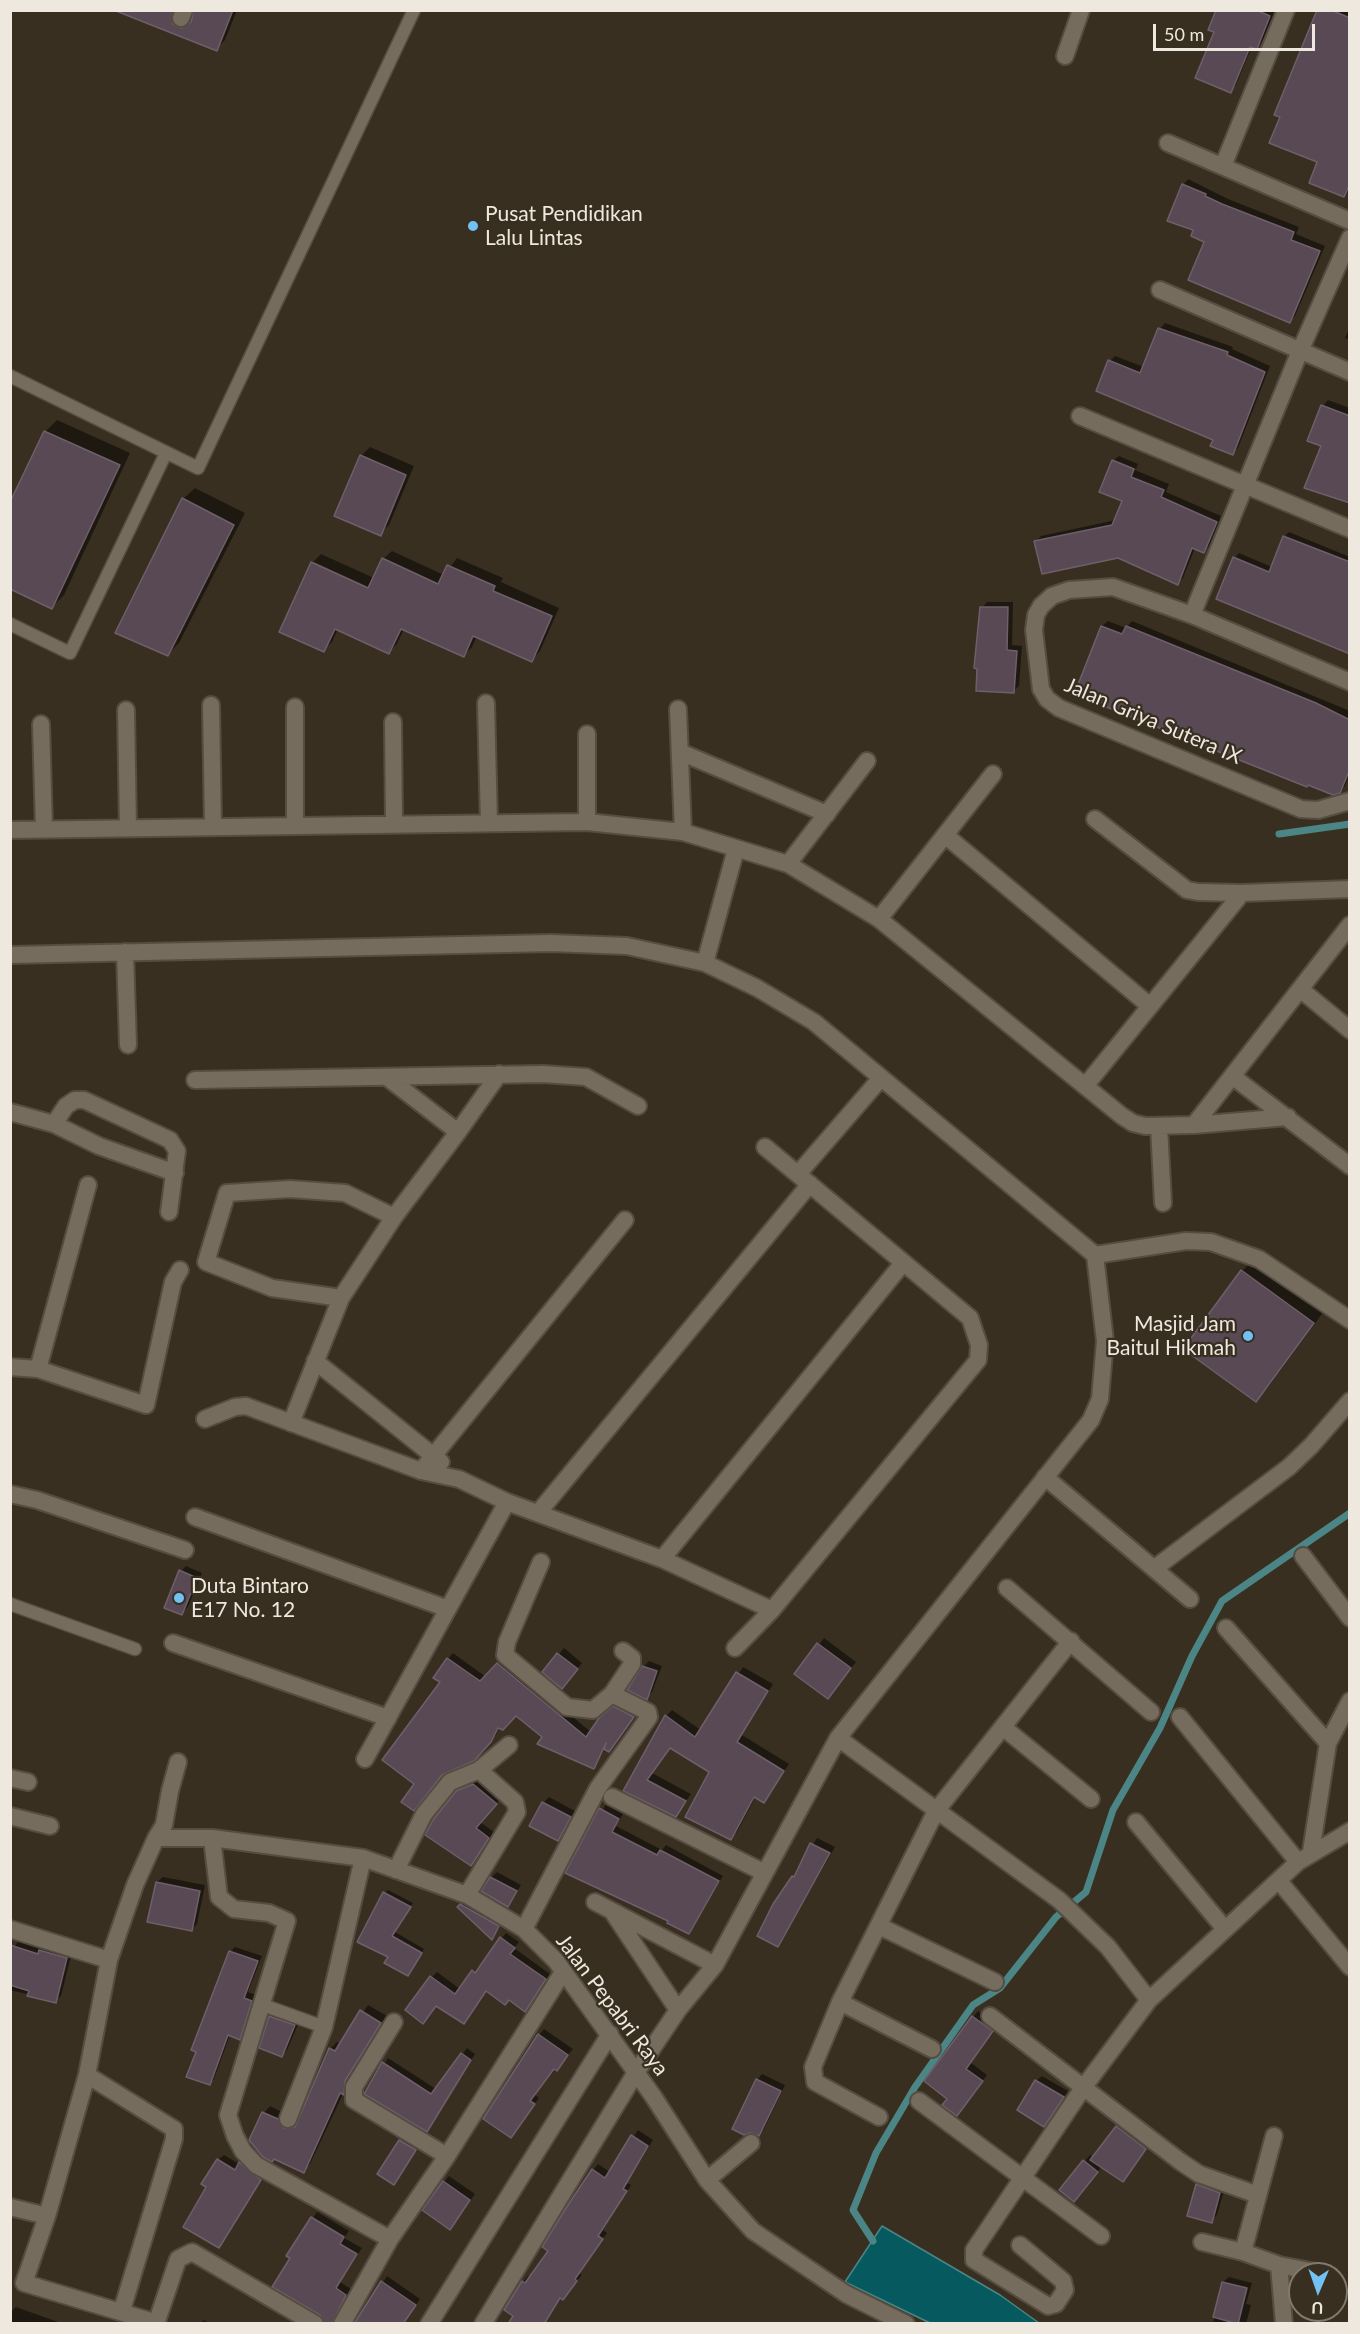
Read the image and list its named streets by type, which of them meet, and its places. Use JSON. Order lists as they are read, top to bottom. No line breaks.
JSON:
{"streets":{"street":["Jalan Griya Sutera IX","Jalan Pepabri Raya"]},"places":["Pusat Pendidikan Lalu Lintas","Masjid Jam Baitul Hikmah","Duta Bintaro E17 No. 12"],"scale_bar":"50 m","north":"bottom"}
